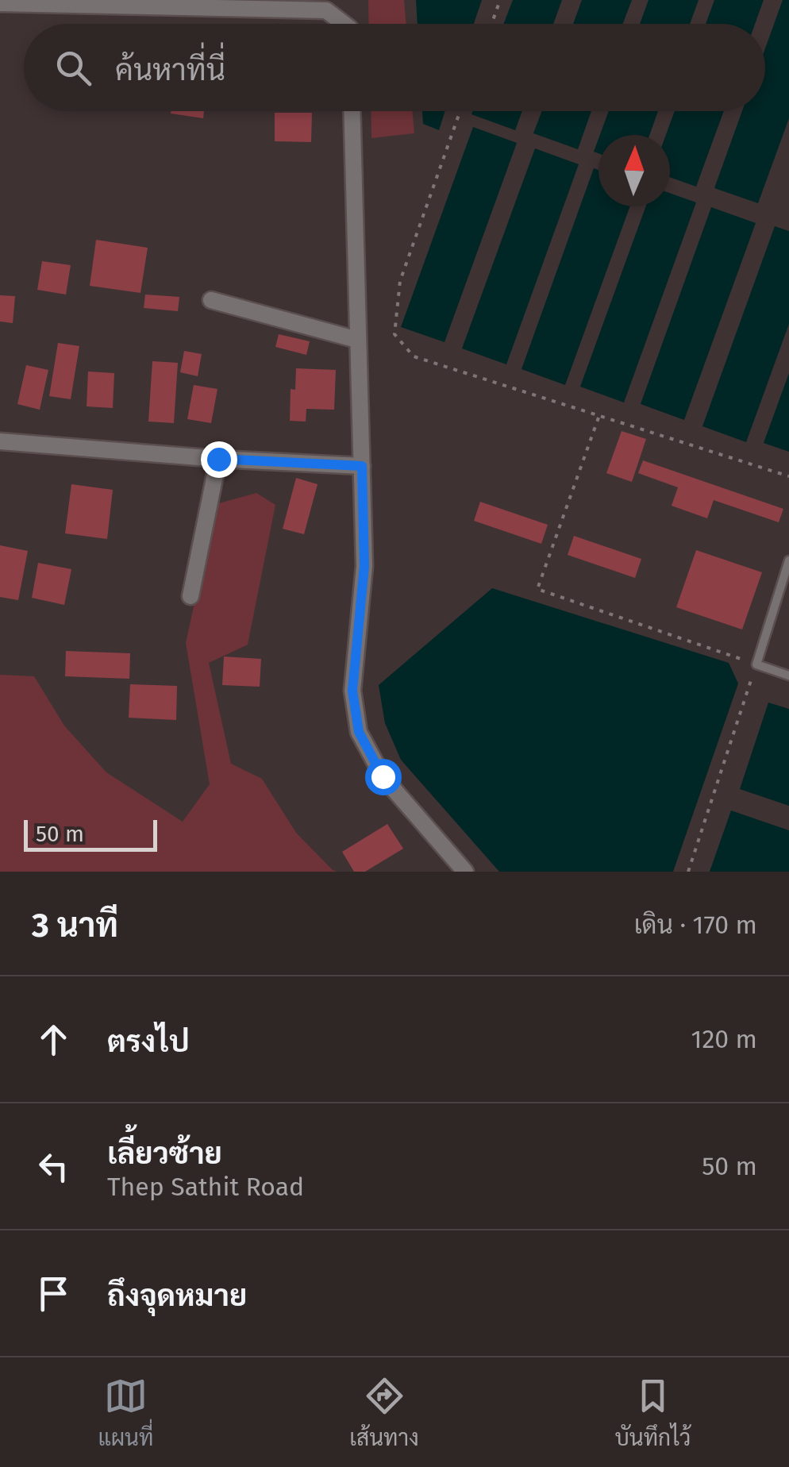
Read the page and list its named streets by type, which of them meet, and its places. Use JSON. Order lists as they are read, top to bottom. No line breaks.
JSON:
{"scale_bar":"50 m","north":"top","page":{"search":"ค้นหาที่นี่","scale":"50 m","heading":["3 นาที","เดิน · 170 m"],"list":[["ตรงไป","120 m"],["เลี้ยวซ้าย","Thep Sathit Road","50 m"],"ถึงจุดหมาย"],"nav":["แผนที่","เส้นทาง","บันทึกไว้"]}}
